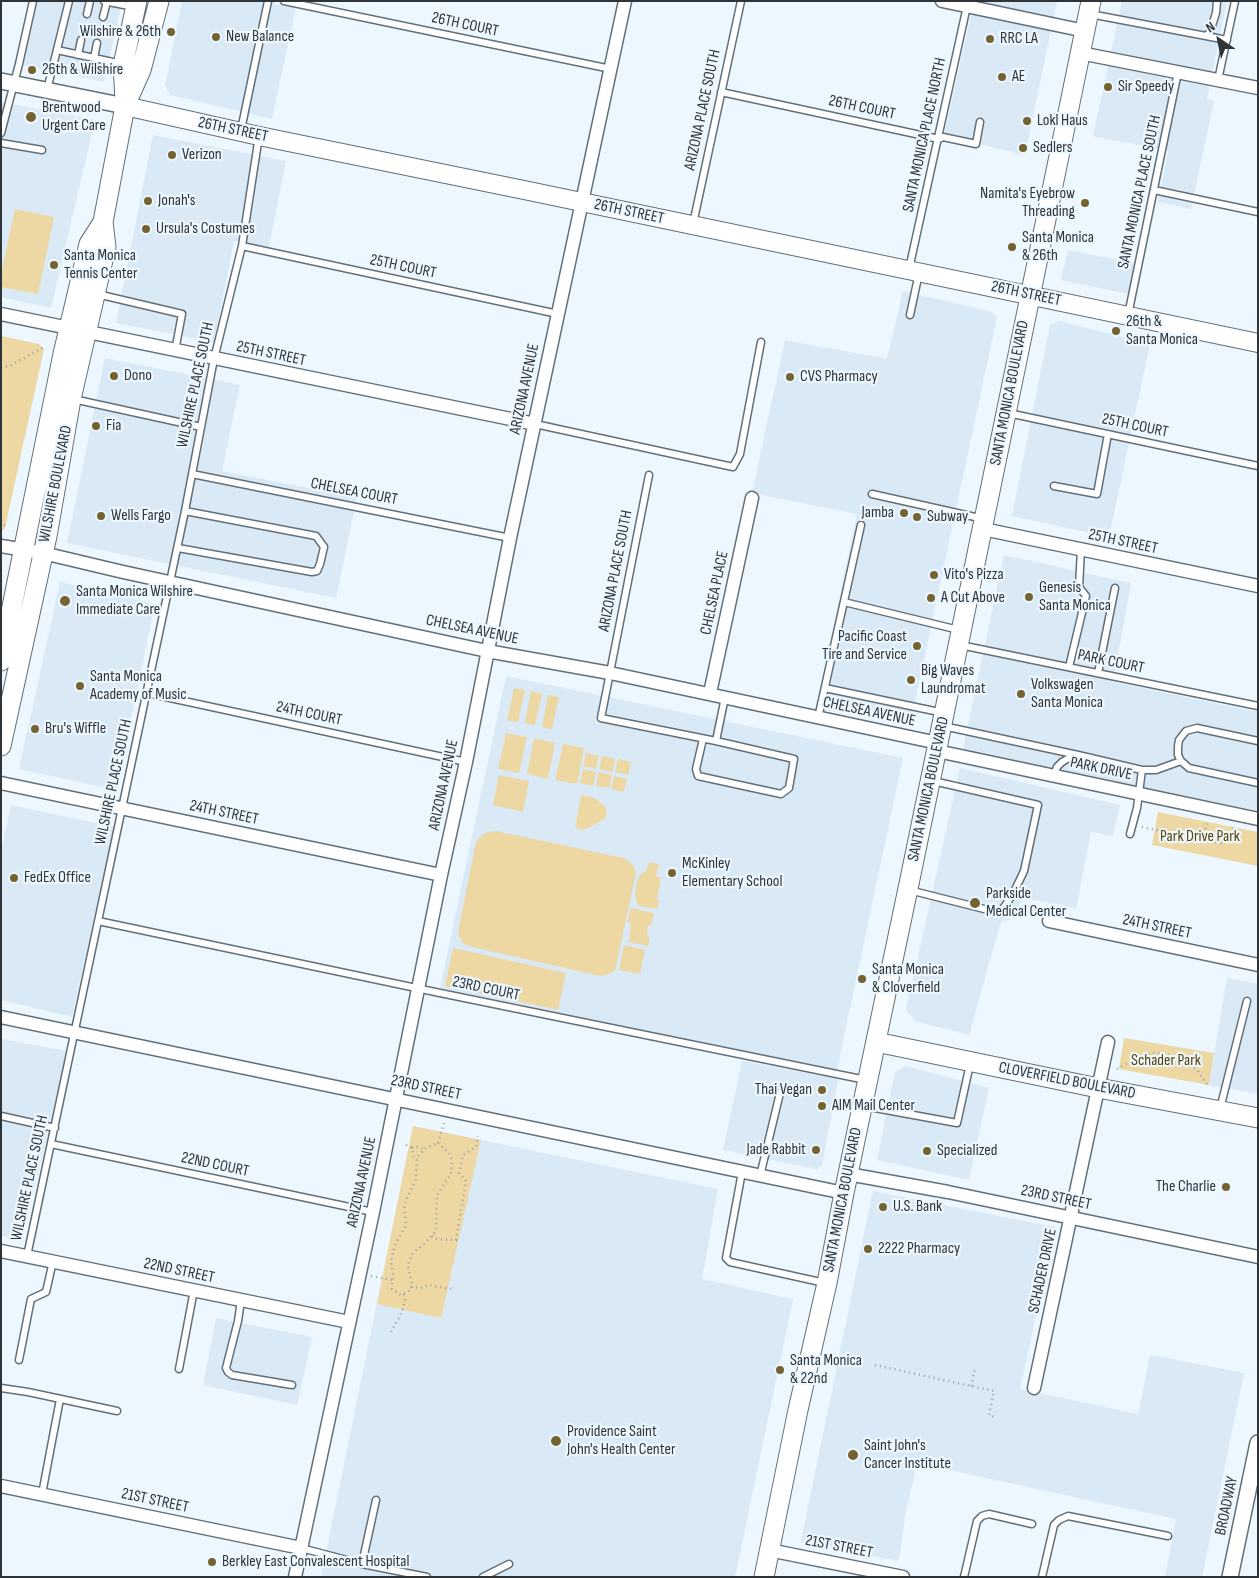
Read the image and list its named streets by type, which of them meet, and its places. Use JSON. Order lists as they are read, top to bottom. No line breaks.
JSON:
{"streets":{"main road":["26TH STREET","SANTA MONICA BOULEVARD","WILSHIRE BOULEVARD","CLOVERFIELD BOULEVARD"],"street":["25TH STREET","ARIZONA AVENUE","CHELSEA PLACE","CHELSEA AVENUE","PARK DRIVE","24TH STREET","23RD STREET","22ND STREET","SCHADER DRIVE","21ST STREET","BROADWAY"],"lane":["26TH COURT","ARIZONA PLACE SOUTH","SANTA MONICA PLACE NORTH","SANTA MONICA PLACE SOUTH","25TH COURT","WILSHIRE PLACE SOUTH","CHELSEA COURT","PARK COURT","24TH COURT","23RD COURT","22ND COURT"]},"crossings":[["26TH COURT","ARIZONA PLACE SOUTH"],["26TH COURT","SANTA MONICA PLACE NORTH"],["26TH COURT","ARIZONA AVENUE"],["ARIZONA PLACE SOUTH","26TH STREET"],["ARIZONA PLACE SOUTH","CHELSEA AVENUE"],["26TH STREET","SANTA MONICA PLACE NORTH"],["26TH STREET","SANTA MONICA PLACE SOUTH"],["26TH STREET","WILSHIRE PLACE SOUTH"],["26TH STREET","ARIZONA AVENUE"],["26TH STREET","SANTA MONICA BOULEVARD"],["26TH STREET","WILSHIRE BOULEVARD"],["25TH COURT","WILSHIRE PLACE SOUTH"],["25TH COURT","ARIZONA AVENUE"],["25TH COURT","SANTA MONICA BOULEVARD"],["25TH STREET","WILSHIRE PLACE SOUTH"],["25TH STREET","ARIZONA AVENUE"],["25TH STREET","SANTA MONICA BOULEVARD"],["25TH STREET","WILSHIRE BOULEVARD"],["WILSHIRE PLACE SOUTH","CHELSEA COURT"],["WILSHIRE PLACE SOUTH","CHELSEA AVENUE"],["WILSHIRE PLACE SOUTH","24TH COURT"],["WILSHIRE PLACE SOUTH","24TH STREET"],["WILSHIRE PLACE SOUTH","23RD COURT"],["WILSHIRE PLACE SOUTH","23RD STREET"],["WILSHIRE PLACE SOUTH","22ND COURT"],["WILSHIRE PLACE SOUTH","22ND STREET"],["ARIZONA AVENUE","CHELSEA COURT"],["ARIZONA AVENUE","CHELSEA AVENUE"],["ARIZONA AVENUE","24TH COURT"],["ARIZONA AVENUE","24TH STREET"],["ARIZONA AVENUE","23RD COURT"],["ARIZONA AVENUE","23RD STREET"],["ARIZONA AVENUE","22ND COURT"],["ARIZONA AVENUE","22ND STREET"],["ARIZONA AVENUE","21ST STREET"],["SANTA MONICA BOULEVARD","CHELSEA AVENUE"],["SANTA MONICA BOULEVARD","PARK COURT"],["SANTA MONICA BOULEVARD","PARK DRIVE"],["SANTA MONICA BOULEVARD","23RD COURT"],["SANTA MONICA BOULEVARD","CLOVERFIELD BOULEVARD"],["SANTA MONICA BOULEVARD","23RD STREET"],["SANTA MONICA BOULEVARD","21ST STREET"],["WILSHIRE BOULEVARD","CHELSEA AVENUE"],["CHELSEA PLACE","CHELSEA AVENUE"],["CHELSEA AVENUE","PARK DRIVE"],["CLOVERFIELD BOULEVARD","SCHADER DRIVE"],["23RD STREET","SCHADER DRIVE"]],"parks":["Park Drive Park","Schader Park"],"places":["Wilshire & 26th","New Balance","RRC LA","26th & Wilshire","AE","Sir Speedy","Brentwood Urgent Care","Lokl Haus","Sedlers","Verizon","Jonah's","Namita's Eyebrow Threading","Ursula's Costumes","Santa Monica & 26th","Santa Monica Tennis Center","26th & Santa Monica","Dono","CVS Pharmacy","Fia","Jamba","Wells Fargo","Subway","Vito's Pizza","Genesis Santa Monica","A Cut Above","Santa Monica Wilshire Immediate Care","Pacific Coast Tire and Service","Big Waves Laundromat","Santa Monica Academy of Music","Volkswagen Santa Monica","Bru's Wiffle","McKinley Elementary School","FedEx Office","Parkside Medical Center","Santa Monica & Cloverfield","Thai Vegan","AIM Mail Center","Jade Rabbit","Specialized","The Charlie","U.S. Bank","2222 Pharmacy","Santa Monica & 22nd","Providence Saint John's Health Center","Saint John's Cancer Institute","Berkley East Convalescent Hospital"],"north":"top left"}
